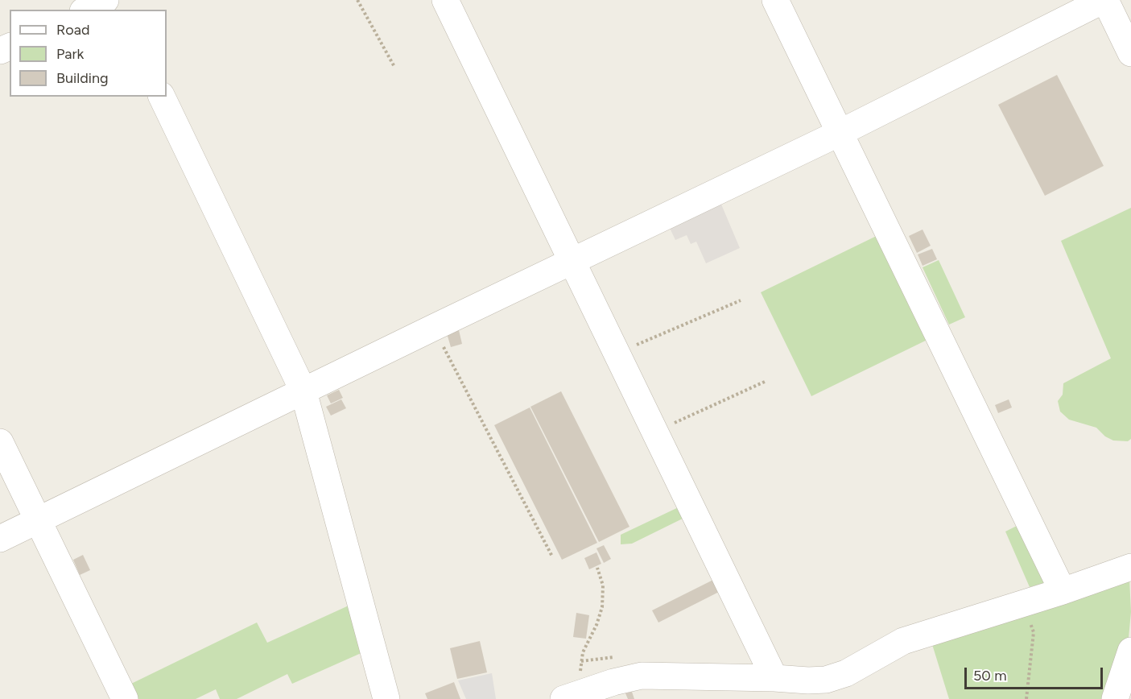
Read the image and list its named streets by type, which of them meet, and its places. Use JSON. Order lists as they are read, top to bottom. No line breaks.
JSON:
{"legend":["Road","Park","Building"],"scale_bar":"50 m"}
